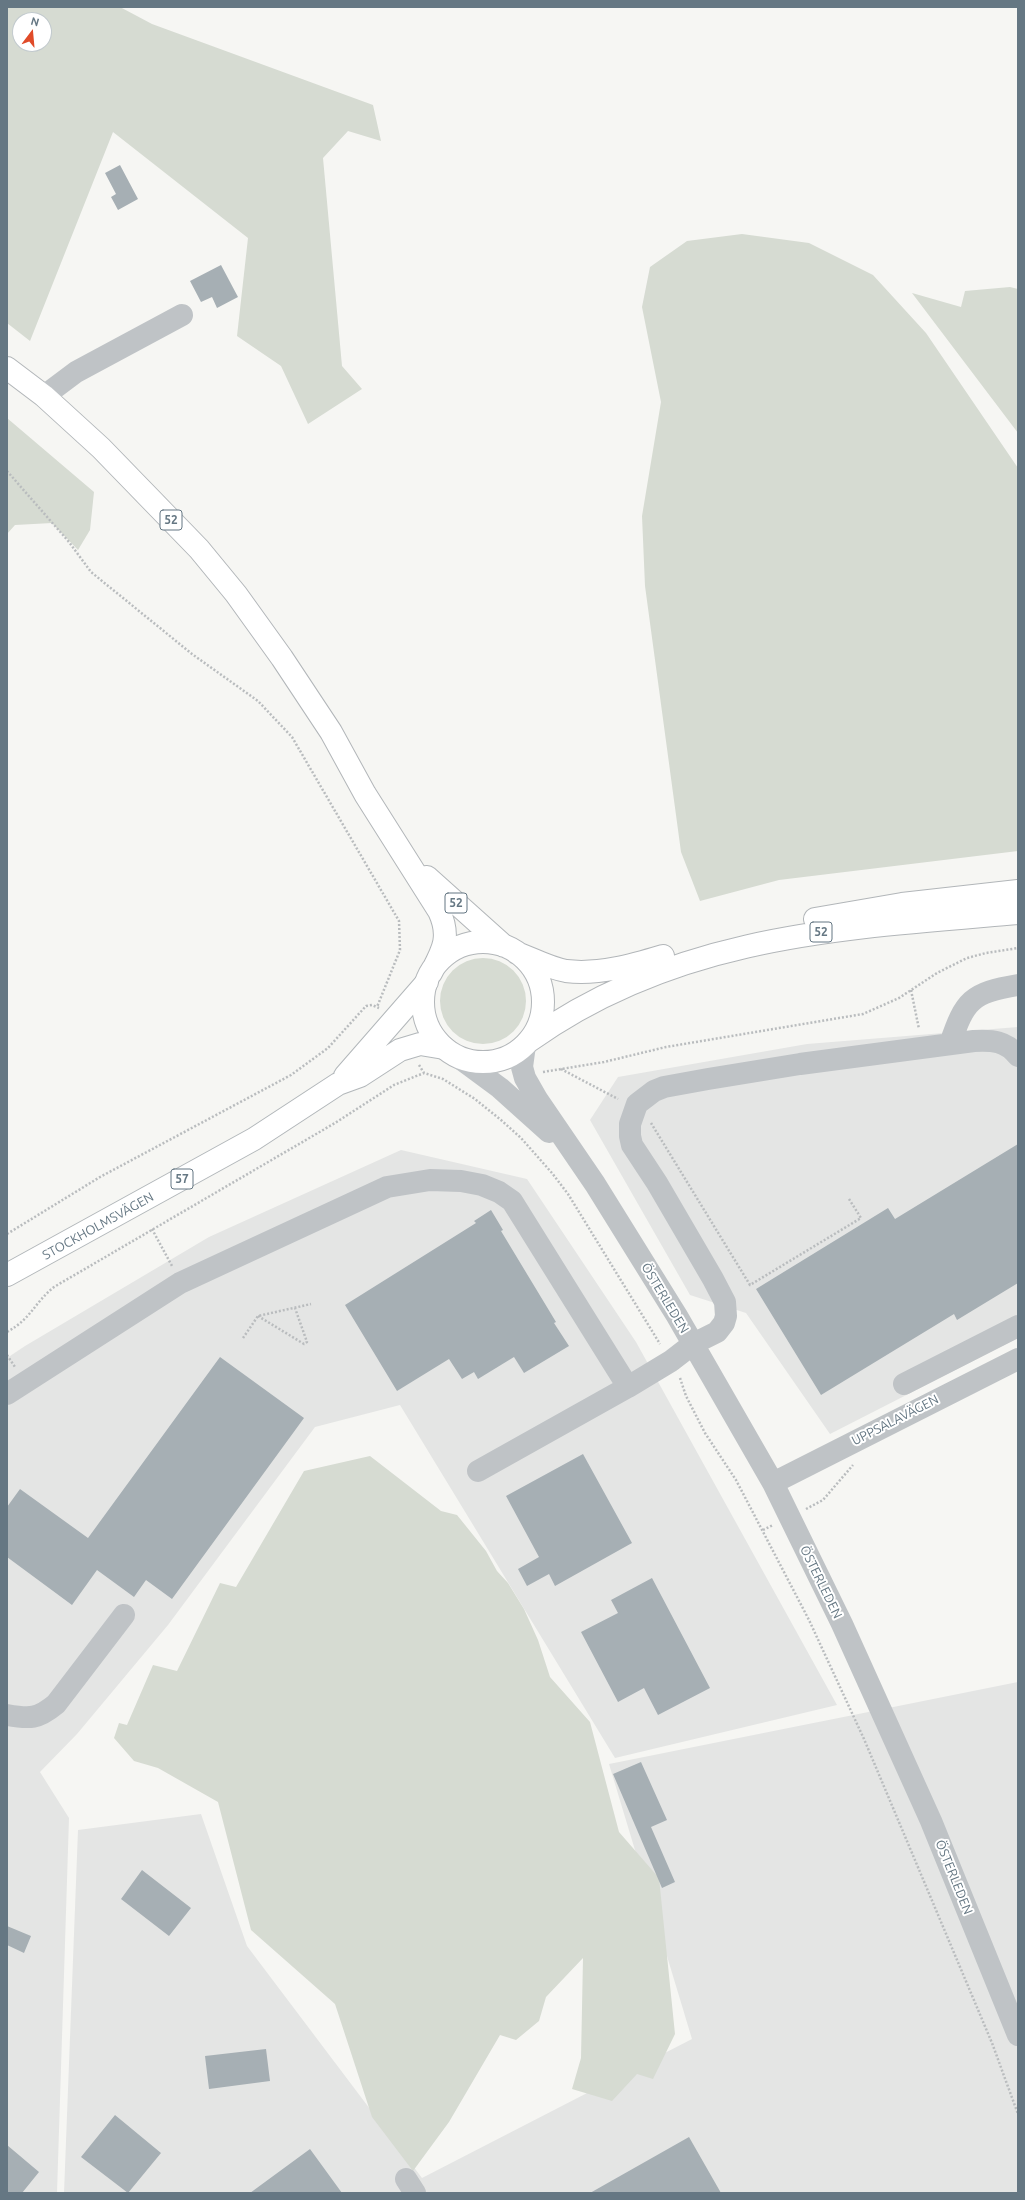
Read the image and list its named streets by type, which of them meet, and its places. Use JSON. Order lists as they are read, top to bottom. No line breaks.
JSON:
{"streets":{"main road":["52","57","STOCKHOLMSVÄGEN"],"street":["ÖSTERLEDEN","UPPSALAVÄGEN"]},"crossings":[["52","STOCKHOLMSVÄGEN"],["52","ÖSTERLEDEN"],["STOCKHOLMSVÄGEN","ÖSTERLEDEN"],["ÖSTERLEDEN","UPPSALAVÄGEN"]],"north":"top"}
